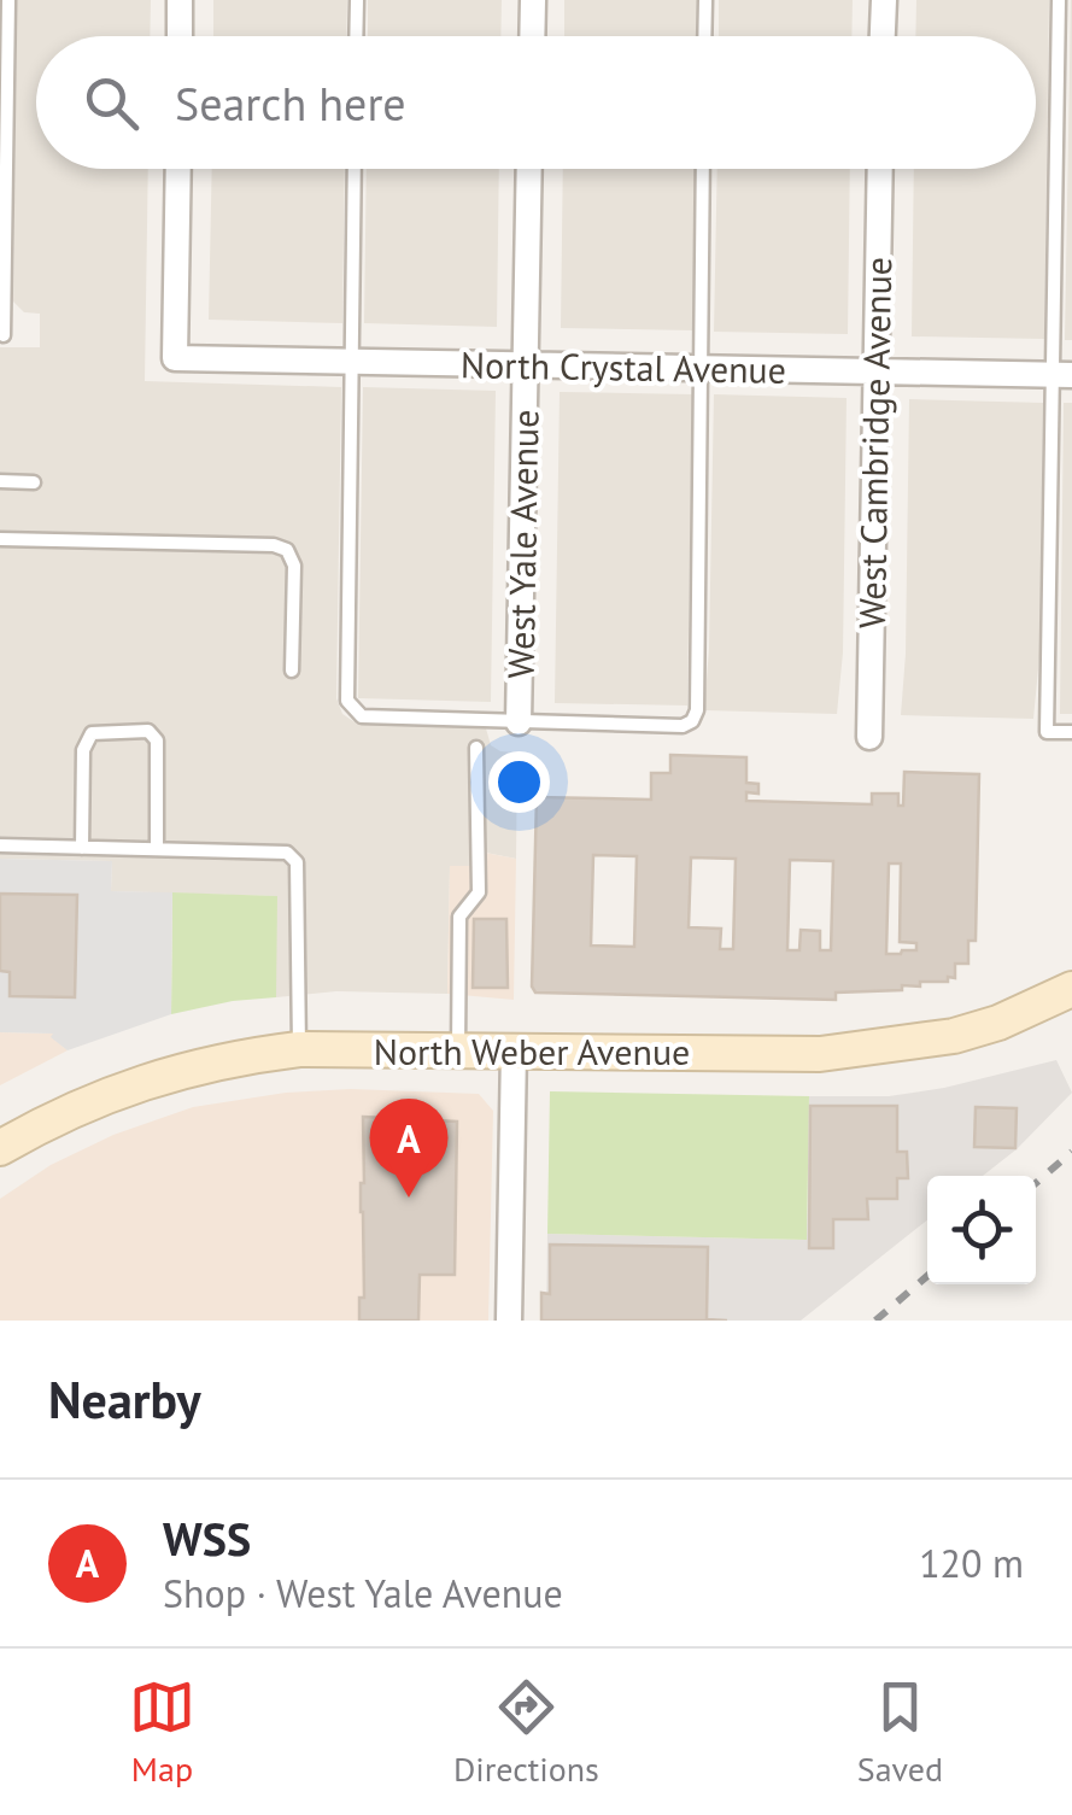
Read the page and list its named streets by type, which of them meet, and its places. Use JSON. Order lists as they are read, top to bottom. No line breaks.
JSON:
{"streets":{"main road":["North Weber Avenue"],"street":["North Crystal Avenue","West Cambridge Avenue","West Yale Avenue"]},"crossings":[["North Crystal Avenue","West Cambridge Avenue"],["North Crystal Avenue","West Yale Avenue"]],"page":{"search":"Search here","pins":"A","heading":"Nearby","list":[{"mark":"A","name":"WSS","note":"Shop · West Yale Avenue","value":"120 m"}],"nav":["Map","Directions","Saved"]}}
